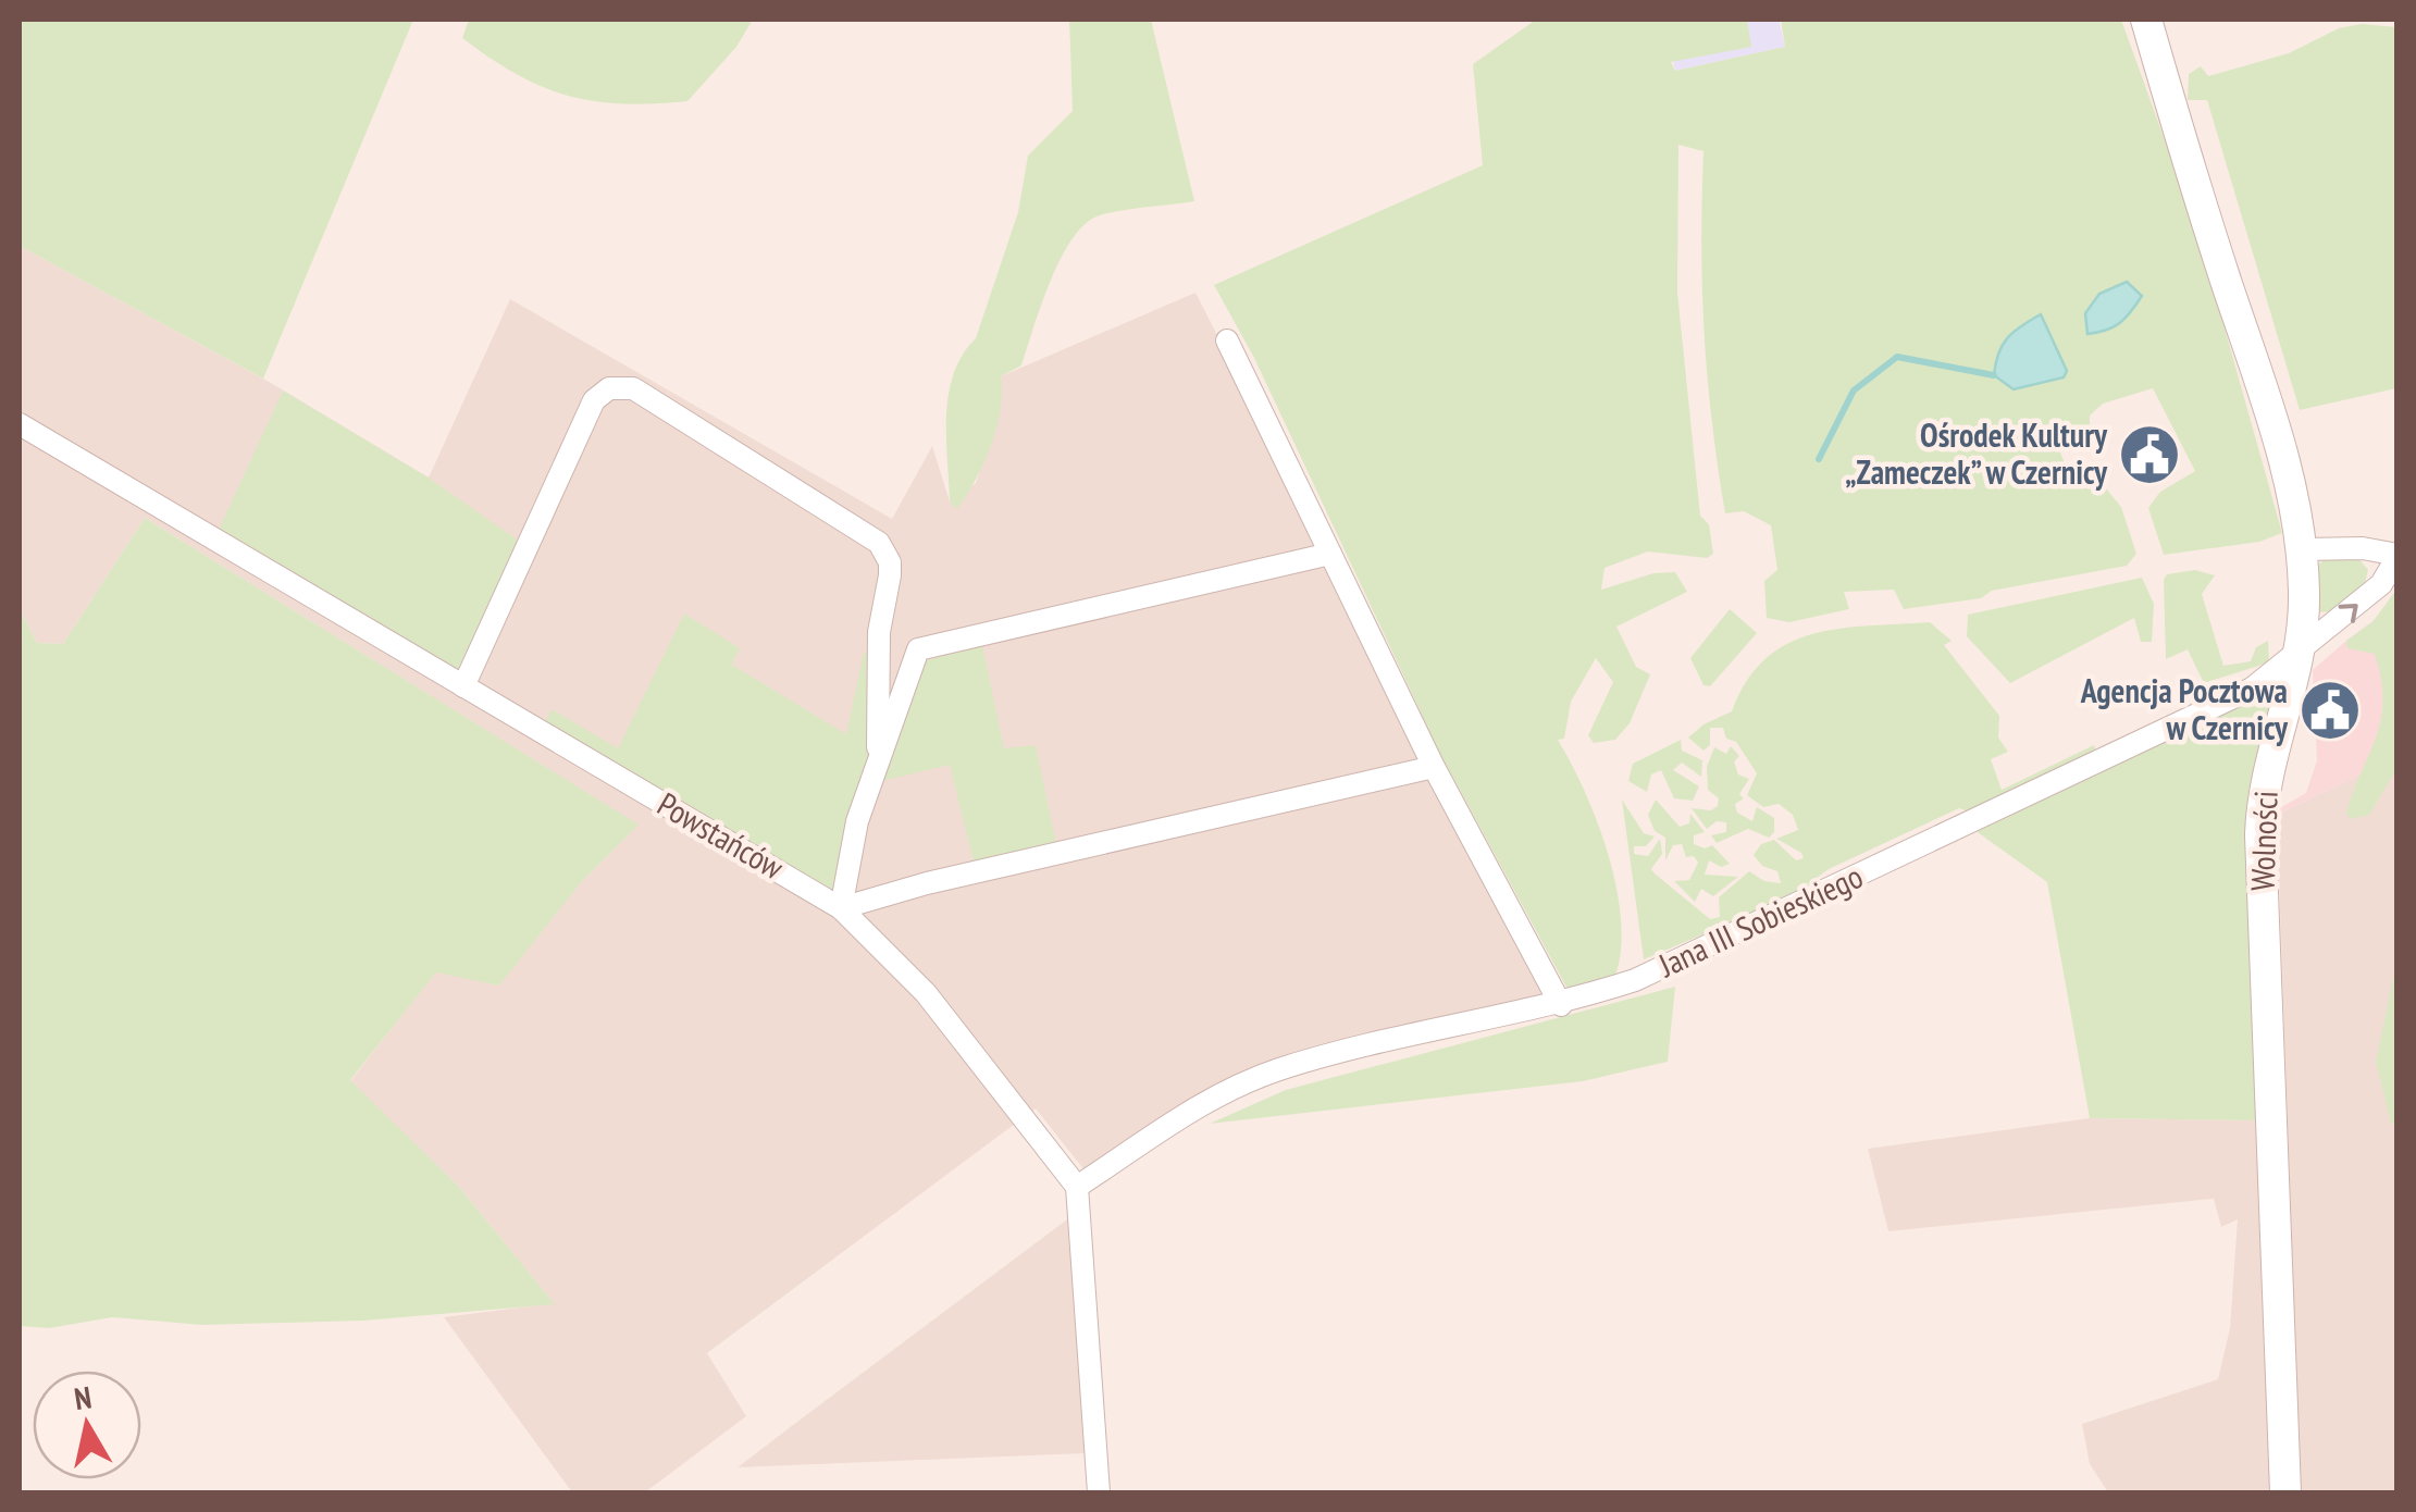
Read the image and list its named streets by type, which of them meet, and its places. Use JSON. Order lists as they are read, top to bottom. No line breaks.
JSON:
{"streets":{"street":["Powstańców","Wolności","Jana III Sobieskiego"]},"crossings":[["Powstańców","Jana III Sobieskiego"],["Wolności","Jana III Sobieskiego"]],"places":{"public building":["Ośrodek Kultury „Zameczek” w Czernicy","Agencja Pocztowa w Czernicy"]},"north":"top"}
